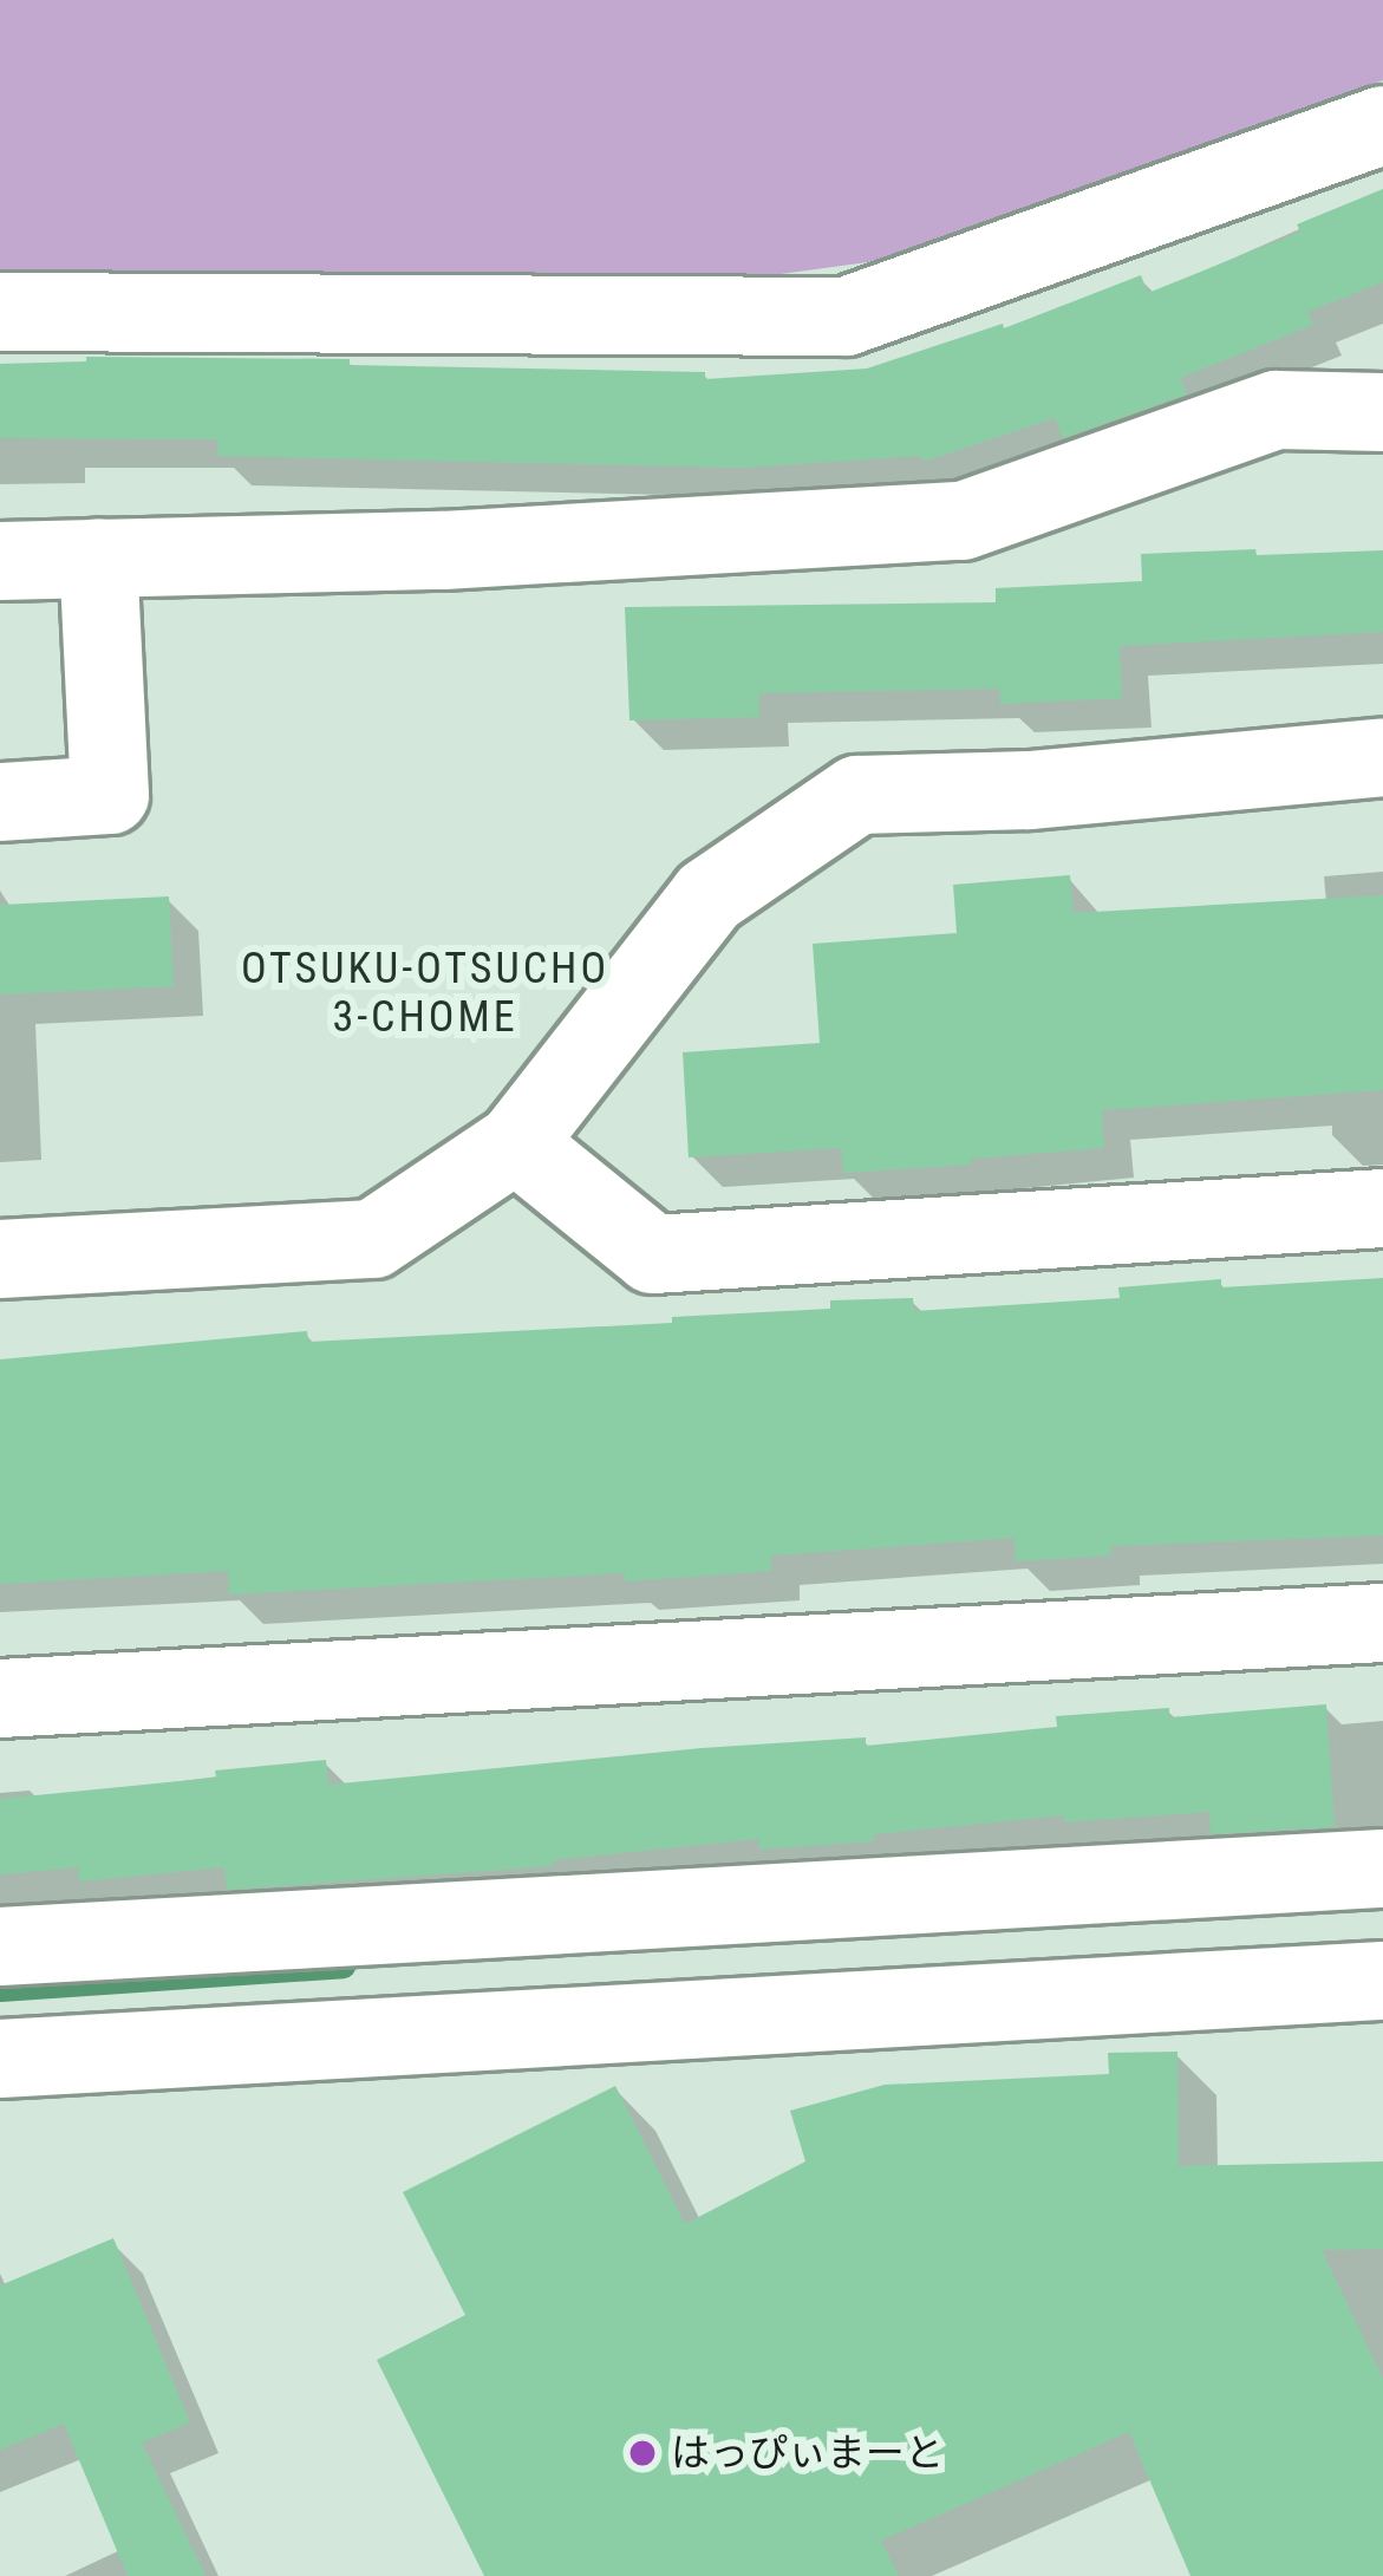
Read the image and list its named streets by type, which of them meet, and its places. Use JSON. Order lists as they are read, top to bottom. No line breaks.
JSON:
{"districts":["OTSUKU-OTSUCHO 3-CHOME"],"places":["はっぴぃまーと"]}
